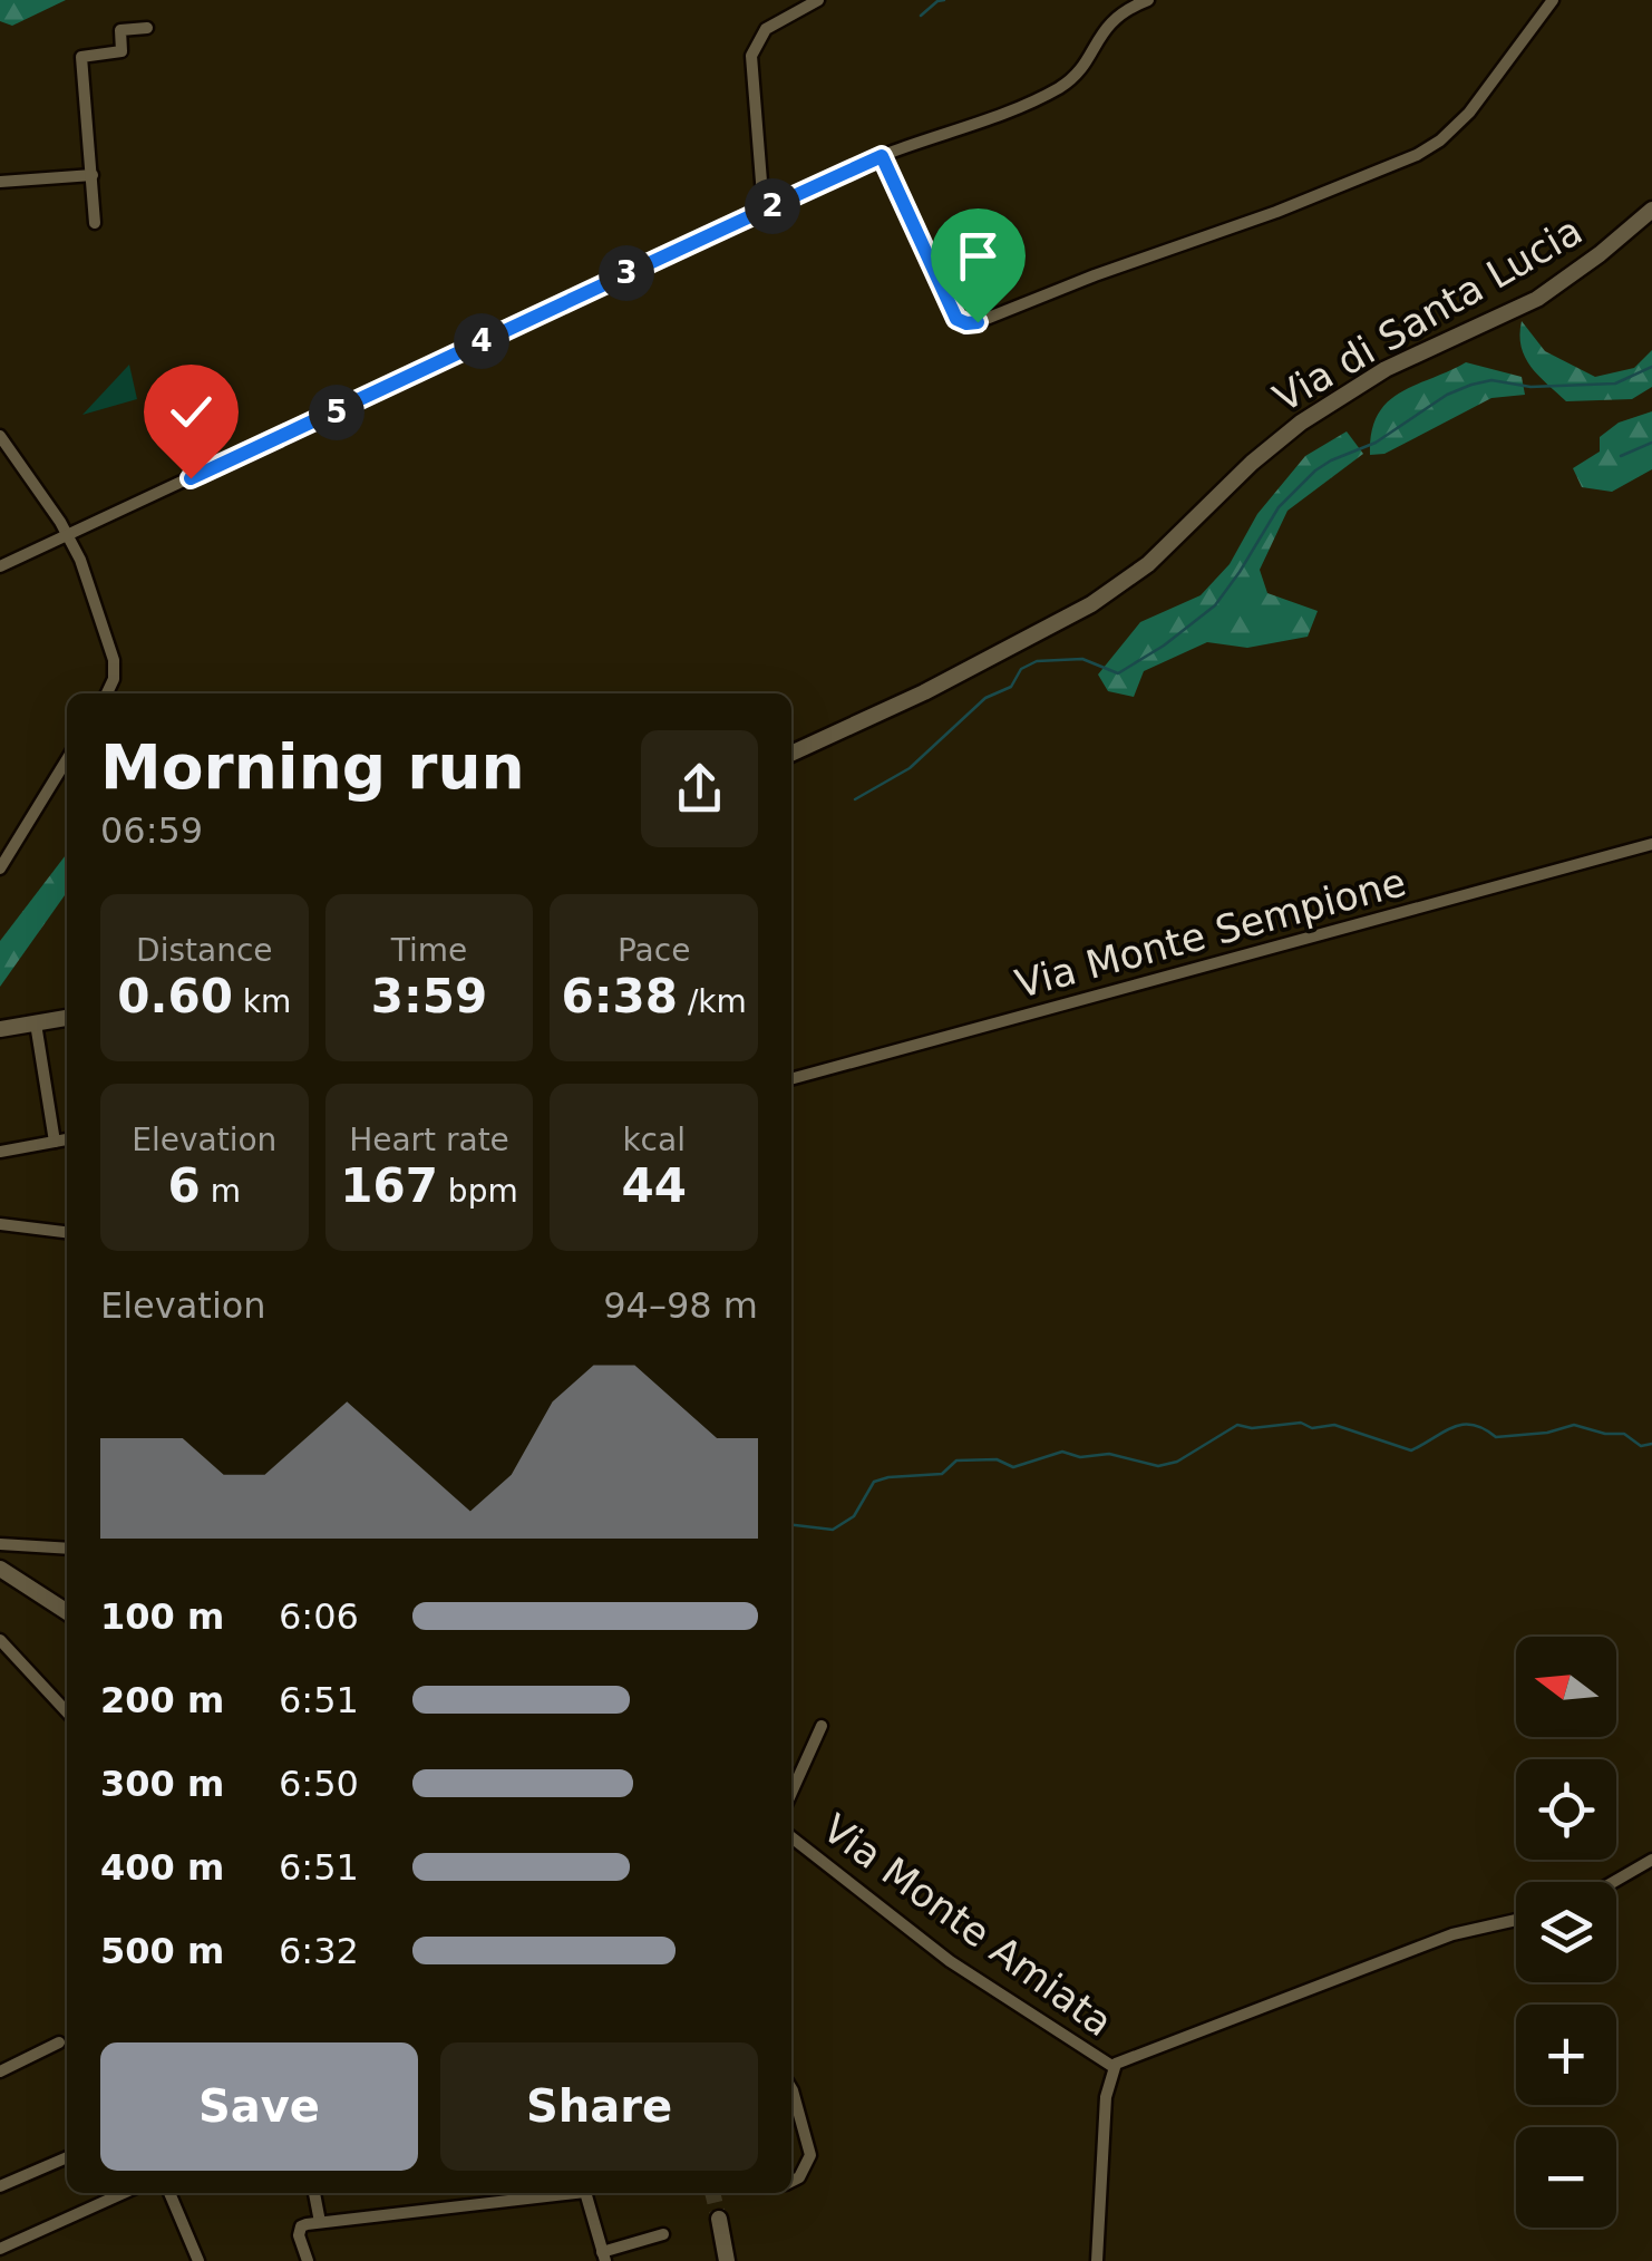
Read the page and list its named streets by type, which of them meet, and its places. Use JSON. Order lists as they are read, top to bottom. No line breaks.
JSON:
{"streets":{"street":["Via di Santa Lucia","Via Monte Sempione","Via Monte Amiata"]},"north":"left","page":{"pins":["2","3","4","5"],"heading":["Morning run","06:59"],"stats":[["Distance","0.60 km"],["Time","3:59"],["Pace","6:38 /km"],["Elevation","6 m"],["Heart rate","167 bpm"],["kcal","44"]],"chart":["Elevation","94–98 m"],"list":[{"name":"100 m","note":"6:06"},{"name":"200 m","note":"6:51"},{"name":"300 m","note":"6:50"},{"name":"400 m","note":"6:51"},{"name":"500 m","note":"6:32"}],"map_buttons":["+","−"],"buttons":["Save","Share"]}}
